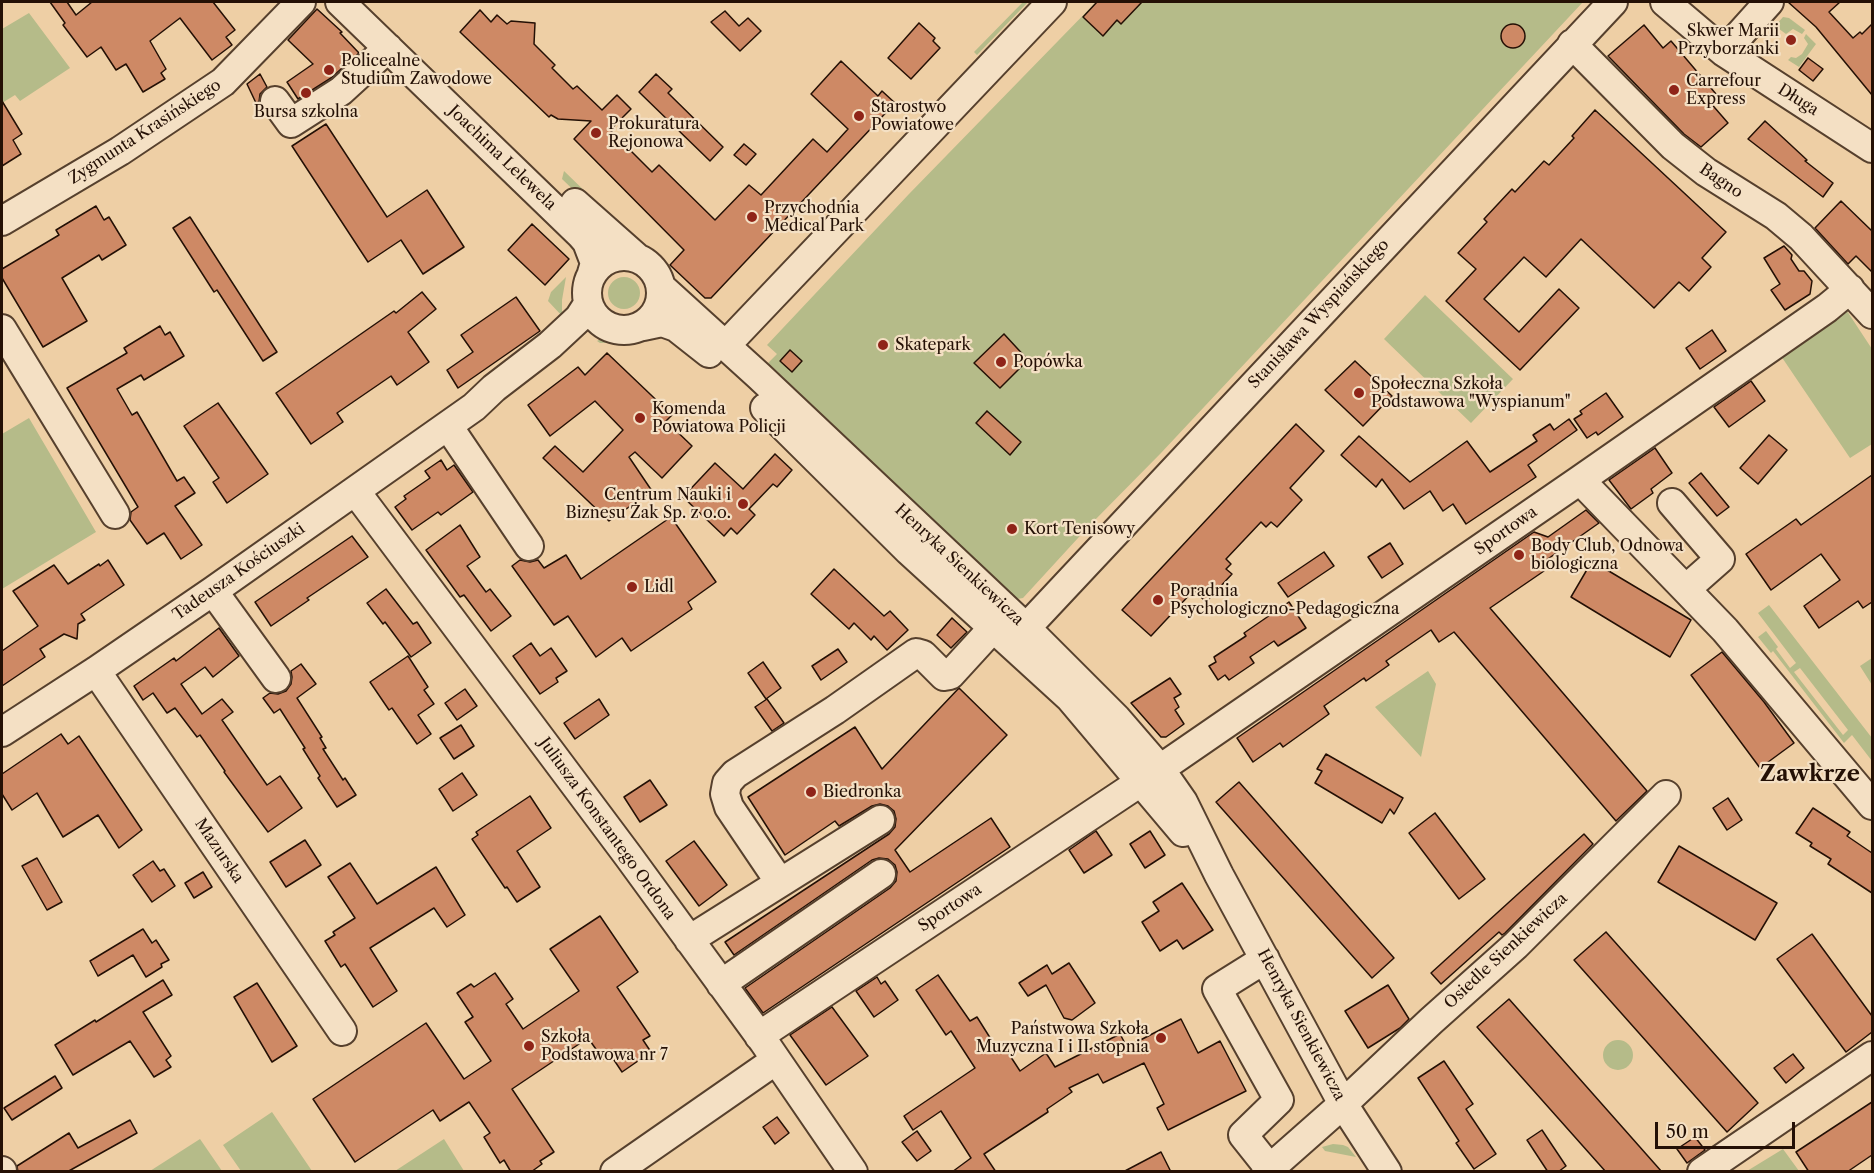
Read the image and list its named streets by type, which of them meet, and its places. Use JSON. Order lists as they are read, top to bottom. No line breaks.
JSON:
{"streets":{"street":["Długa","Zygmunta Krasińskiego","Joachima Lelewela","Bagno","Stanisława Wyspiańskiego","Sportowa","Henryka Sienkiewicza","Tadeusza Kościuszki","Juliusza Konstantego Ordona","Mazurska","Osiedle Sienkiewicza"]},"crossings":[["Joachima Lelewela","Henryka Sienkiewicza"],["Joachima Lelewela","Tadeusza Kościuszki"],["Bagno","Stanisława Wyspiańskiego"],["Bagno","Sportowa"],["Stanisława Wyspiańskiego","Henryka Sienkiewicza"],["Sportowa","Henryka Sienkiewicza"],["Sportowa","Juliusza Konstantego Ordona"],["Henryka Sienkiewicza","Tadeusza Kościuszki"],["Henryka Sienkiewicza","Osiedle Sienkiewicza"],["Tadeusza Kościuszki","Juliusza Konstantego Ordona"],["Tadeusza Kościuszki","Mazurska"]],"districts":["Zawkrze"],"places":["Skwer Marii Przyborzanki","Policealne Studium Zawodowe","Carrefour Express","Bursa szkolna","Starostwo Powiatowe","Prokuratura Rejonowa","Przychodnia Medical Park","Skatepark","Popówka","Społeczna Szkoła Podstawowa \"Wyspianum\"","Komenda Powiatowa Policji","Centrum Nauki i Biznesu Żak Sp. z o.o.","Kort Tenisowy","Body Club, Odnowa biologiczna","Lidl","Poradnia Psychologiczno-Pedagogiczna","Biedronka","Państwowa Szkoła Muzyczna I i II stopnia","Szkoła Podstawowa nr 7"],"scale_bar":"50 m"}
